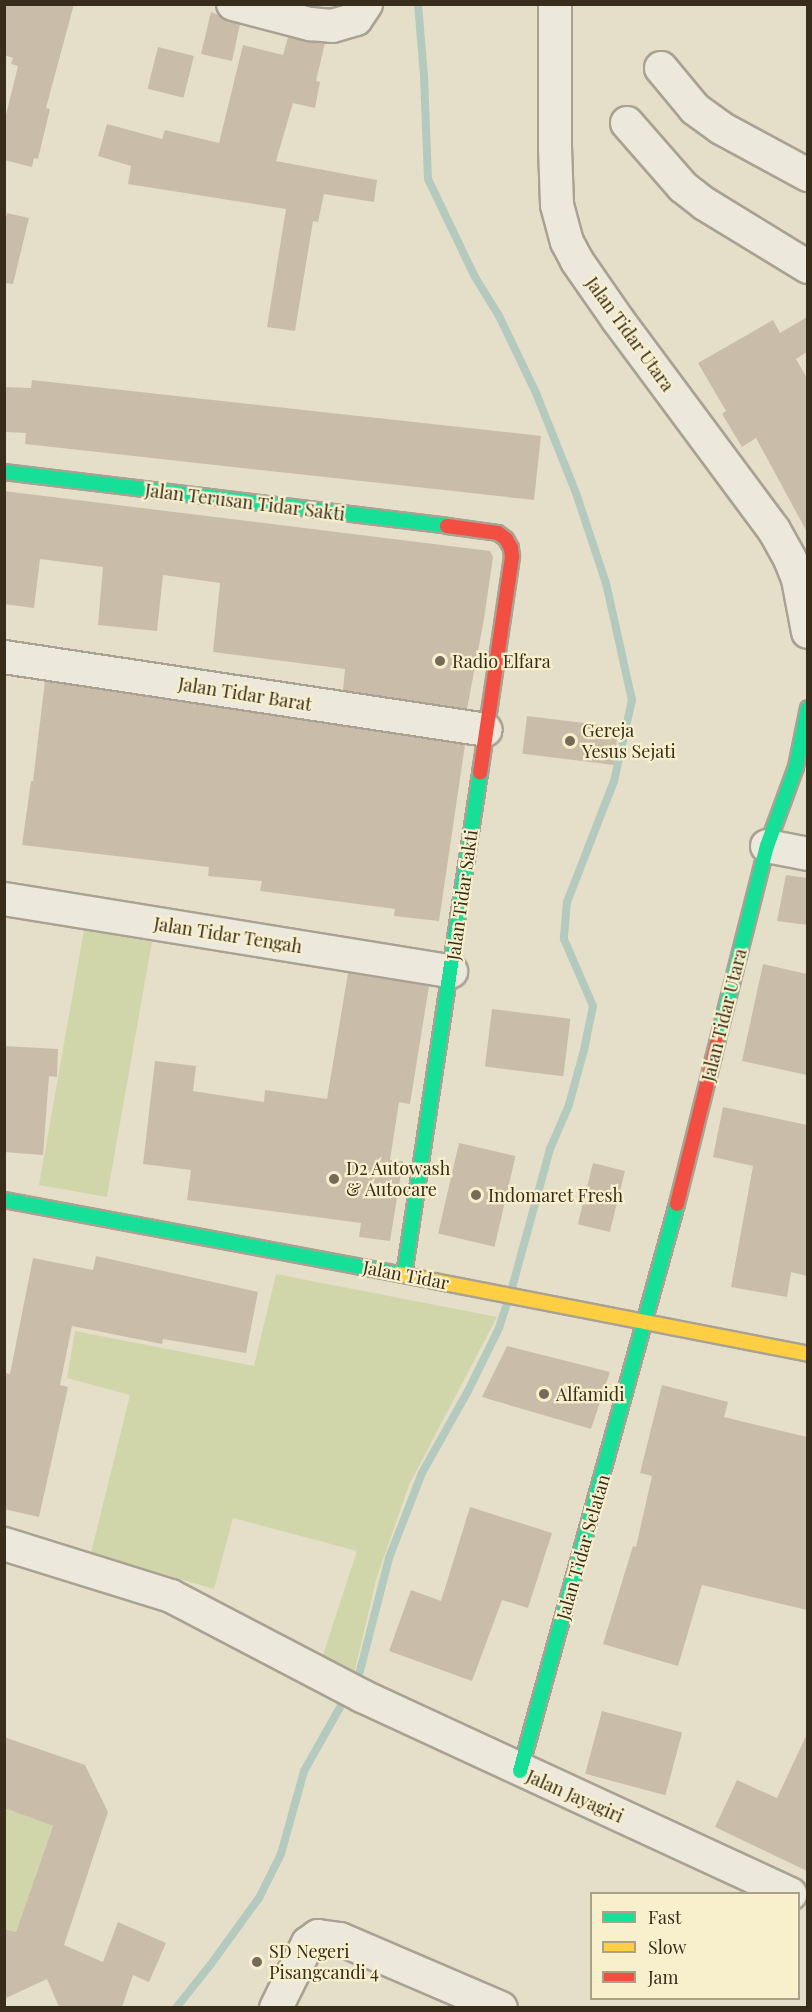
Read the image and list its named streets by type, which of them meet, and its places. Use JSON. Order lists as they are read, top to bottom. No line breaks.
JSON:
{"streets":{"street":["Jalan Tidar Utara","Jalan Terusan Tidar Sakti","Jalan Tidar Barat","Jalan Tidar Sakti","Jalan Tidar Tengah","Jalan Tidar","Jalan Tidar Selatan","Jalan Jayagiri"]},"crossings":[["Jalan Tidar Utara","Jalan Tidar"],["Jalan Tidar Utara","Jalan Tidar Selatan"],["Jalan Terusan Tidar Sakti","Jalan Tidar Sakti"],["Jalan Tidar Barat","Jalan Tidar Sakti"],["Jalan Tidar Sakti","Jalan Tidar Tengah"],["Jalan Tidar Sakti","Jalan Tidar"],["Jalan Tidar","Jalan Tidar Selatan"],["Jalan Tidar Selatan","Jalan Jayagiri"]],"places":["Radio Elfara","Gereja Yesus Sejati","D2 Autowash & Autocare","Indomaret Fresh","Alfamidi","SD Negeri Pisangcandi 4"],"legend":["Fast","Slow","Jam"]}
